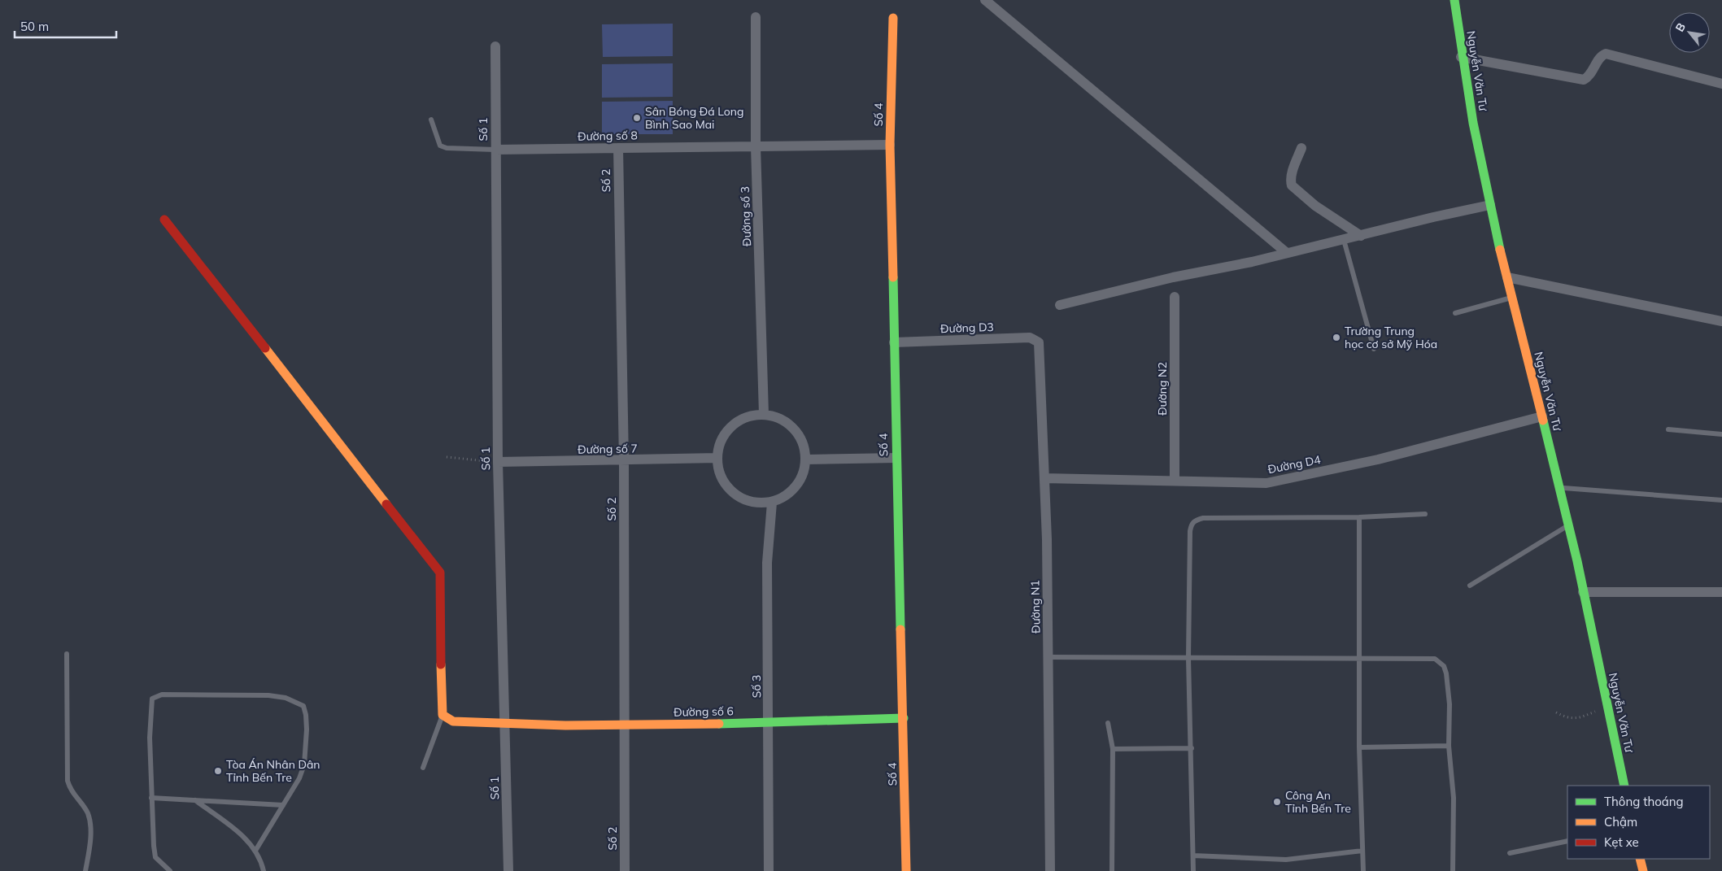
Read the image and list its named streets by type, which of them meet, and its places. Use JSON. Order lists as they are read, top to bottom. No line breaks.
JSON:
{"streets":{"street":["Nguyễn Văn Tư","Số 4","Số 1","Đường số 8","Số 2","Đường số 3","Đường D3","Đường N2","Đường số 7","Đường D4","Đường N1","Số 3","Đường số 6"]},"crossings":[["Nguyễn Văn Tư","Đường D4"],["Số 4","Đường số 8"],["Số 4","Đường D3"],["Số 4","Đường số 6"],["Số 1","Đường số 8"],["Số 1","Đường số 7"],["Số 1","Đường số 6"],["Đường số 8","Số 2"],["Đường số 8","Đường số 3"],["Số 2","Đường số 7"],["Số 2","Đường số 6"],["Đường số 3","Đường số 7"],["Đường số 3","Số 3"],["Đường D3","Đường N1"],["Đường N2","Đường D4"],["Đường số 7","Số 3"],["Đường D4","Đường N1"],["Số 3","Đường số 6"]],"places":["Sân Bóng Đá Long Bình Sao Mai","Trường Trung học cơ sở Mỹ Hóa","Tòa Án Nhân Dân Tỉnh Bến Tre","Công An Tỉnh Bến Tre"],"legend":["Thông thoáng","Chậm","Kẹt xe"],"scale_bar":"50 m","north":"top left"}
